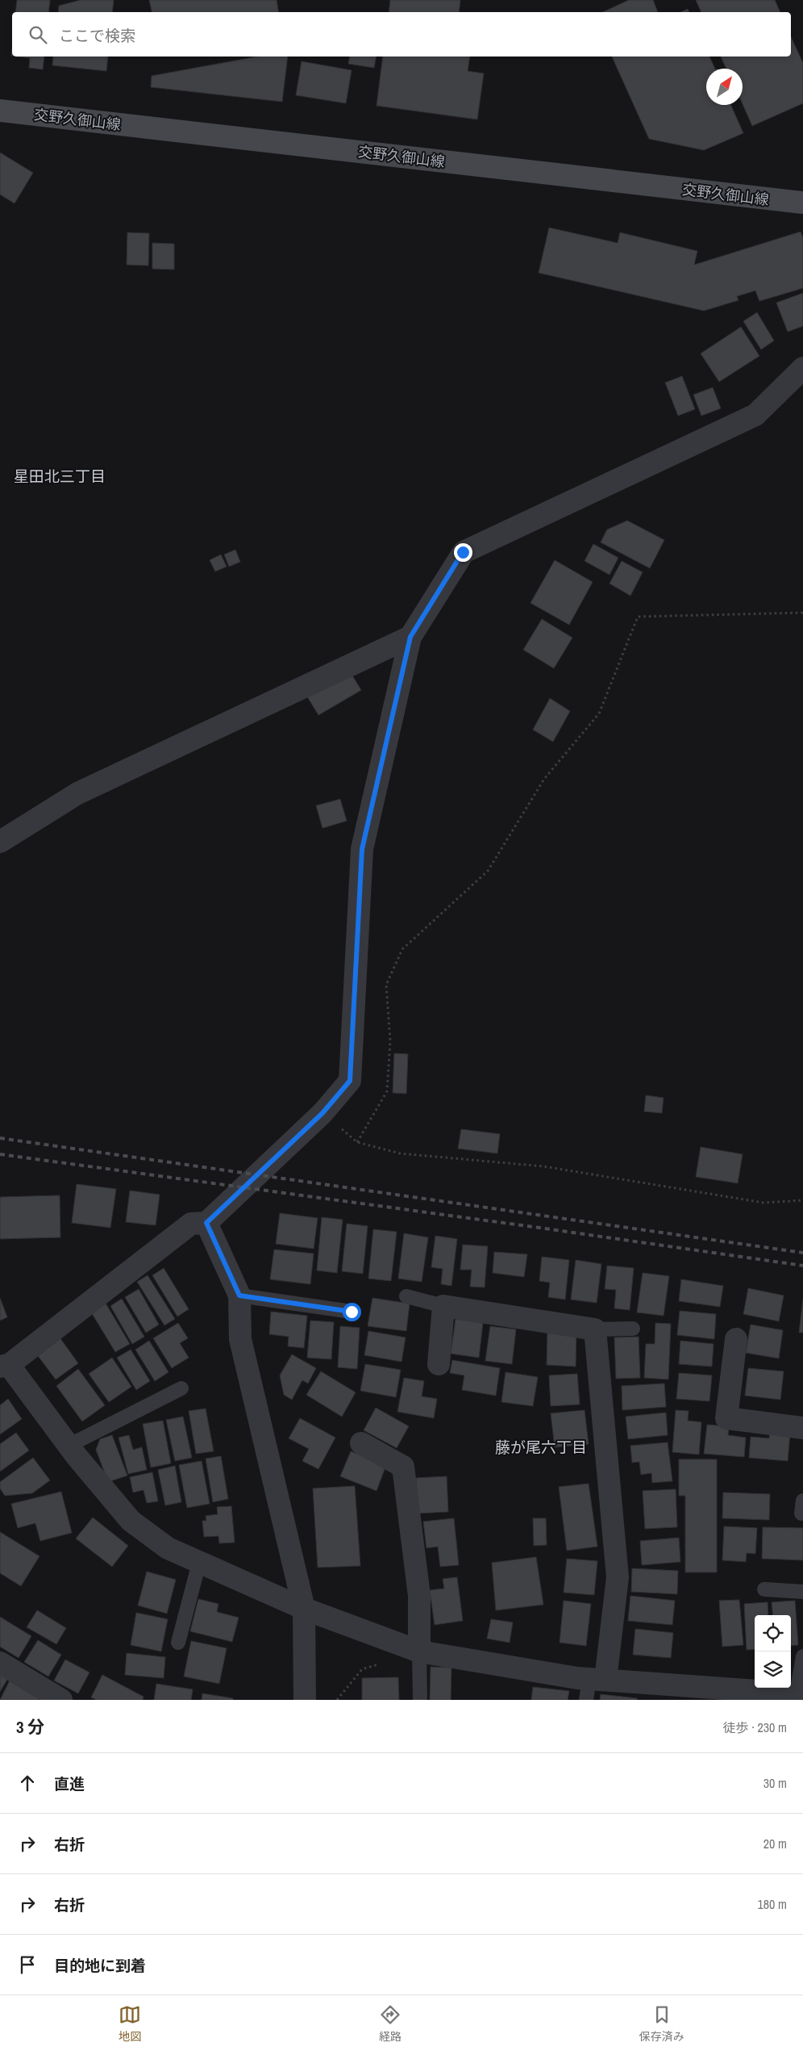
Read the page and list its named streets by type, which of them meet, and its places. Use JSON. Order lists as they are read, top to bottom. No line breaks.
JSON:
{"streets":{"main road":["交野久御山線"]},"districts":["星田北三丁目","藤が尾六丁目"],"north":"top right","page":{"search":"ここで検索","heading":["3 分","徒歩 · 230 m"],"list":[["直進","30 m"],["右折","20 m"],["右折","180 m"],"目的地に到着"],"nav":["地図","経路","保存済み"]}}
